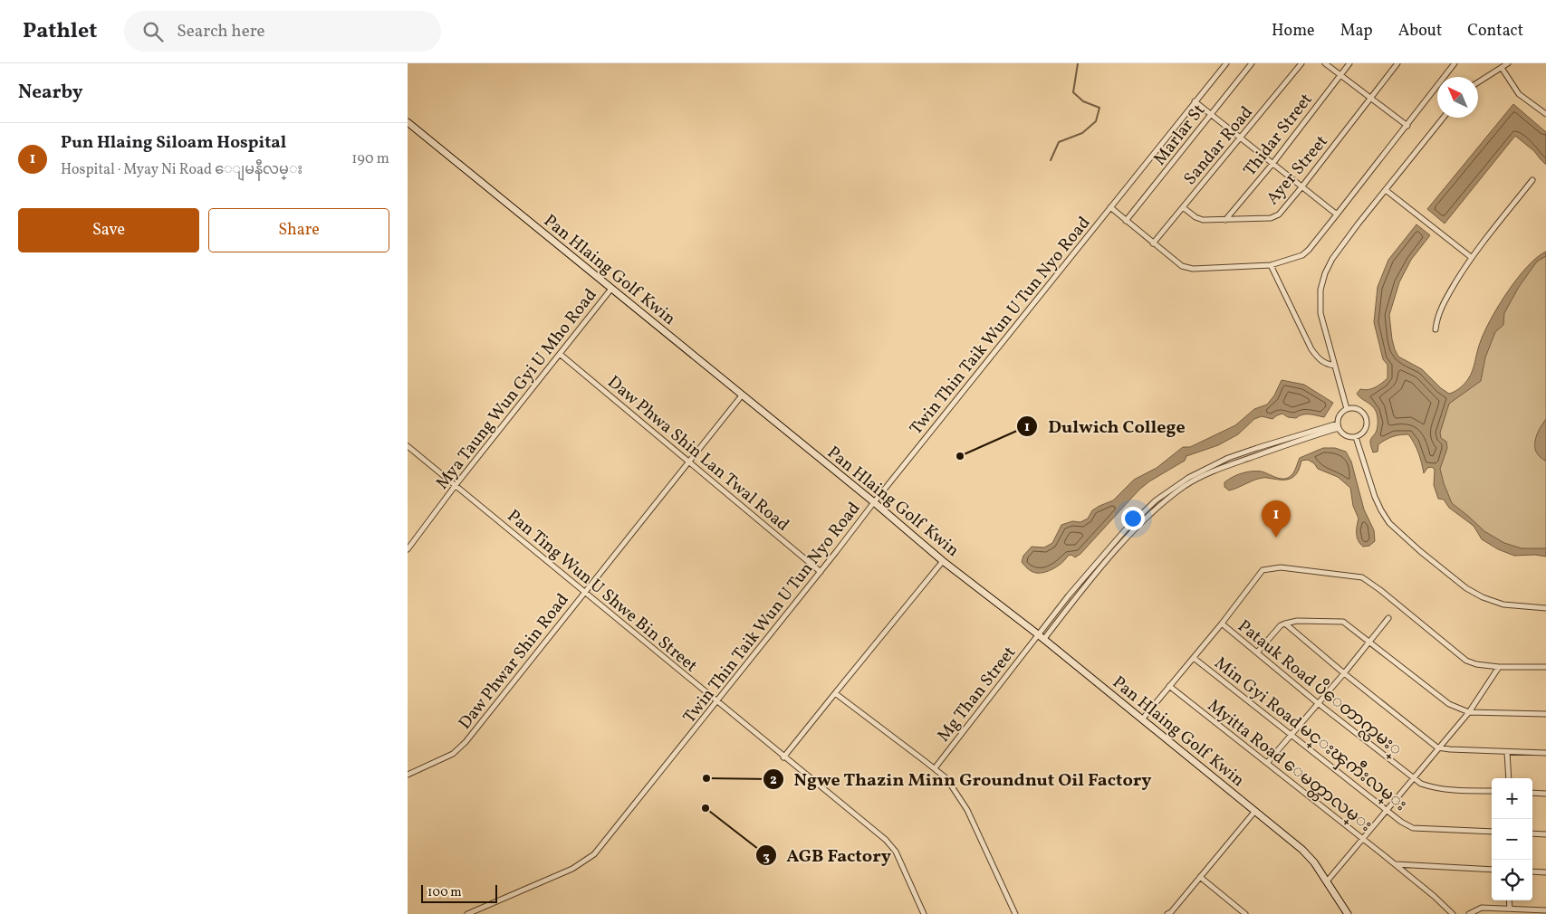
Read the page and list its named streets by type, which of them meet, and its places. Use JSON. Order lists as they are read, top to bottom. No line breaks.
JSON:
{"streets":{"street":["Marlar St","Thidar Street","Sandar Road","Ayer Street","Pan Hlaing Golf Kwin","Twin Thin Taik Wun U Tun Nyo Road","Mya Taung Wun Gyi U Mho Road","Daw Phwa Shin Lan Twal Road","Pan Ting Wun U Shwe Bin Street","Daw Phwar Shin Road","Patauk Road ပိေတာက္လမး္","Mg Than Street","Min Gyi Road မင္းၾကီးလမ္း","Myitta Road ေမတ္တာလမ္း"]},"crossings":[["Thidar Street","Ayer Street"],["Sandar Road","Ayer Street"],["Pan Hlaing Golf Kwin","Twin Thin Taik Wun U Tun Nyo Road"],["Pan Hlaing Golf Kwin","Mya Taung Wun Gyi U Mho Road"],["Pan Hlaing Golf Kwin","Daw Phwar Shin Road"],["Pan Hlaing Golf Kwin","Patauk Road ပိေတာက္လမး္"],["Pan Hlaing Golf Kwin","Mg Than Street"],["Twin Thin Taik Wun U Tun Nyo Road","Daw Phwa Shin Lan Twal Road"],["Twin Thin Taik Wun U Tun Nyo Road","Pan Ting Wun U Shwe Bin Street"],["Mya Taung Wun Gyi U Mho Road","Daw Phwa Shin Lan Twal Road"],["Mya Taung Wun Gyi U Mho Road","Pan Ting Wun U Shwe Bin Street"],["Daw Phwa Shin Lan Twal Road","Daw Phwar Shin Road"],["Pan Ting Wun U Shwe Bin Street","Daw Phwar Shin Road"],["Patauk Road ပိေတာက္လမး္","Min Gyi Road မင္းၾကီးလမ္း"],["Patauk Road ပိေတာက္လမး္","Myitta Road ေမတ္တာလမ္း"]],"places":["Dulwich College","Ngwe Thazin Minn Groundnut Oil Factory","AGB Factory"],"scale_bar":"100 m","north":"top left","page":{"header":"Pathlet","search":"Search here","nav":["Home","Map","About","Contact"],"heading":"Nearby","list":[{"mark":"1","name":"Pun Hlaing Siloam Hospital","note":"Hospital · Myay Ni Road ေျမနီလမ္း","value":"190 m"}],"buttons":["Save","Share"],"pins":"1","map_buttons":["+","−"],"scale":"100 m"}}
